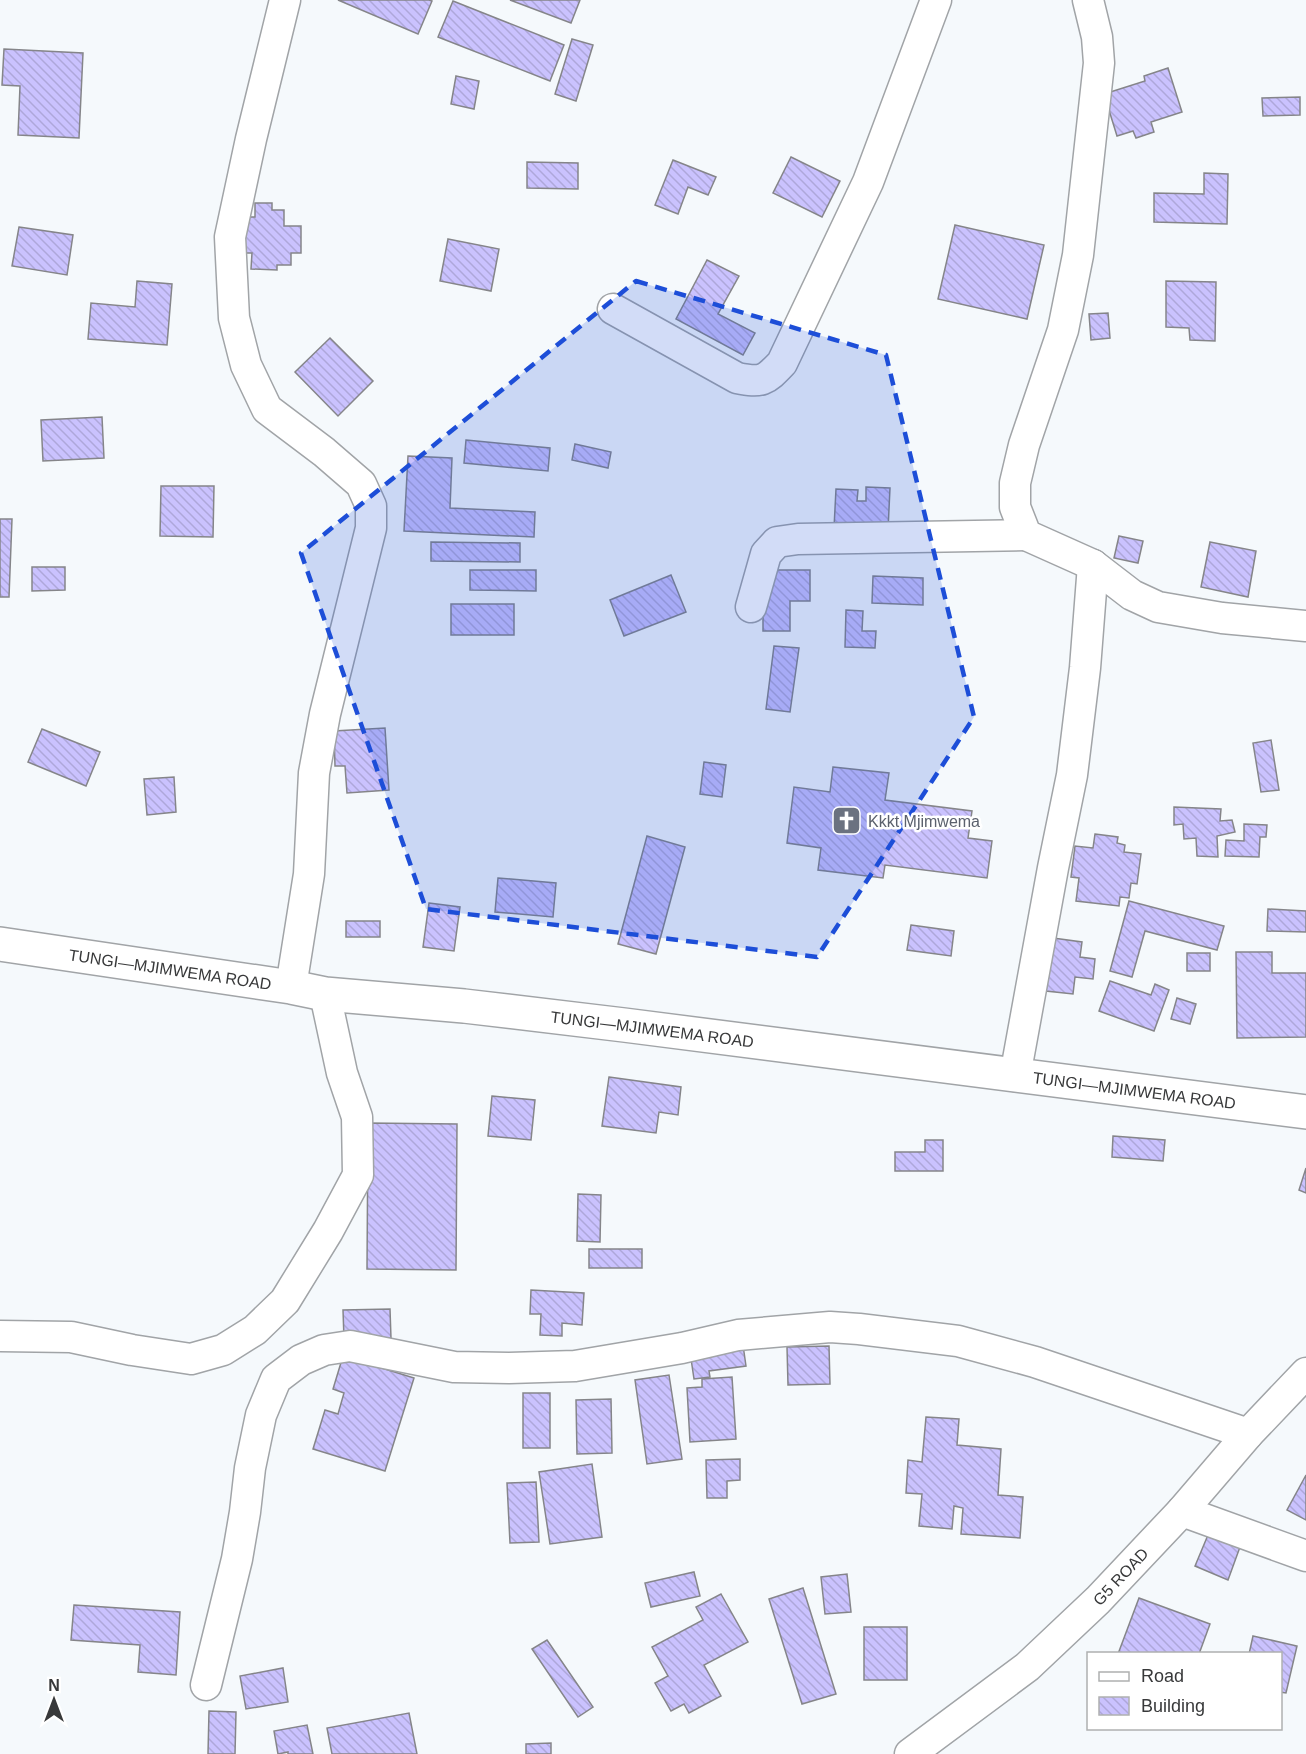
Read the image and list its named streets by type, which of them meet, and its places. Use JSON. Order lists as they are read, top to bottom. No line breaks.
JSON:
{"streets":{"street":["TUNGI—MJIMWEMA ROAD","G5 ROAD"]},"places":{"church":["Kkkt Mjimwema"]},"legend":["Road","Building"],"north":"top"}
